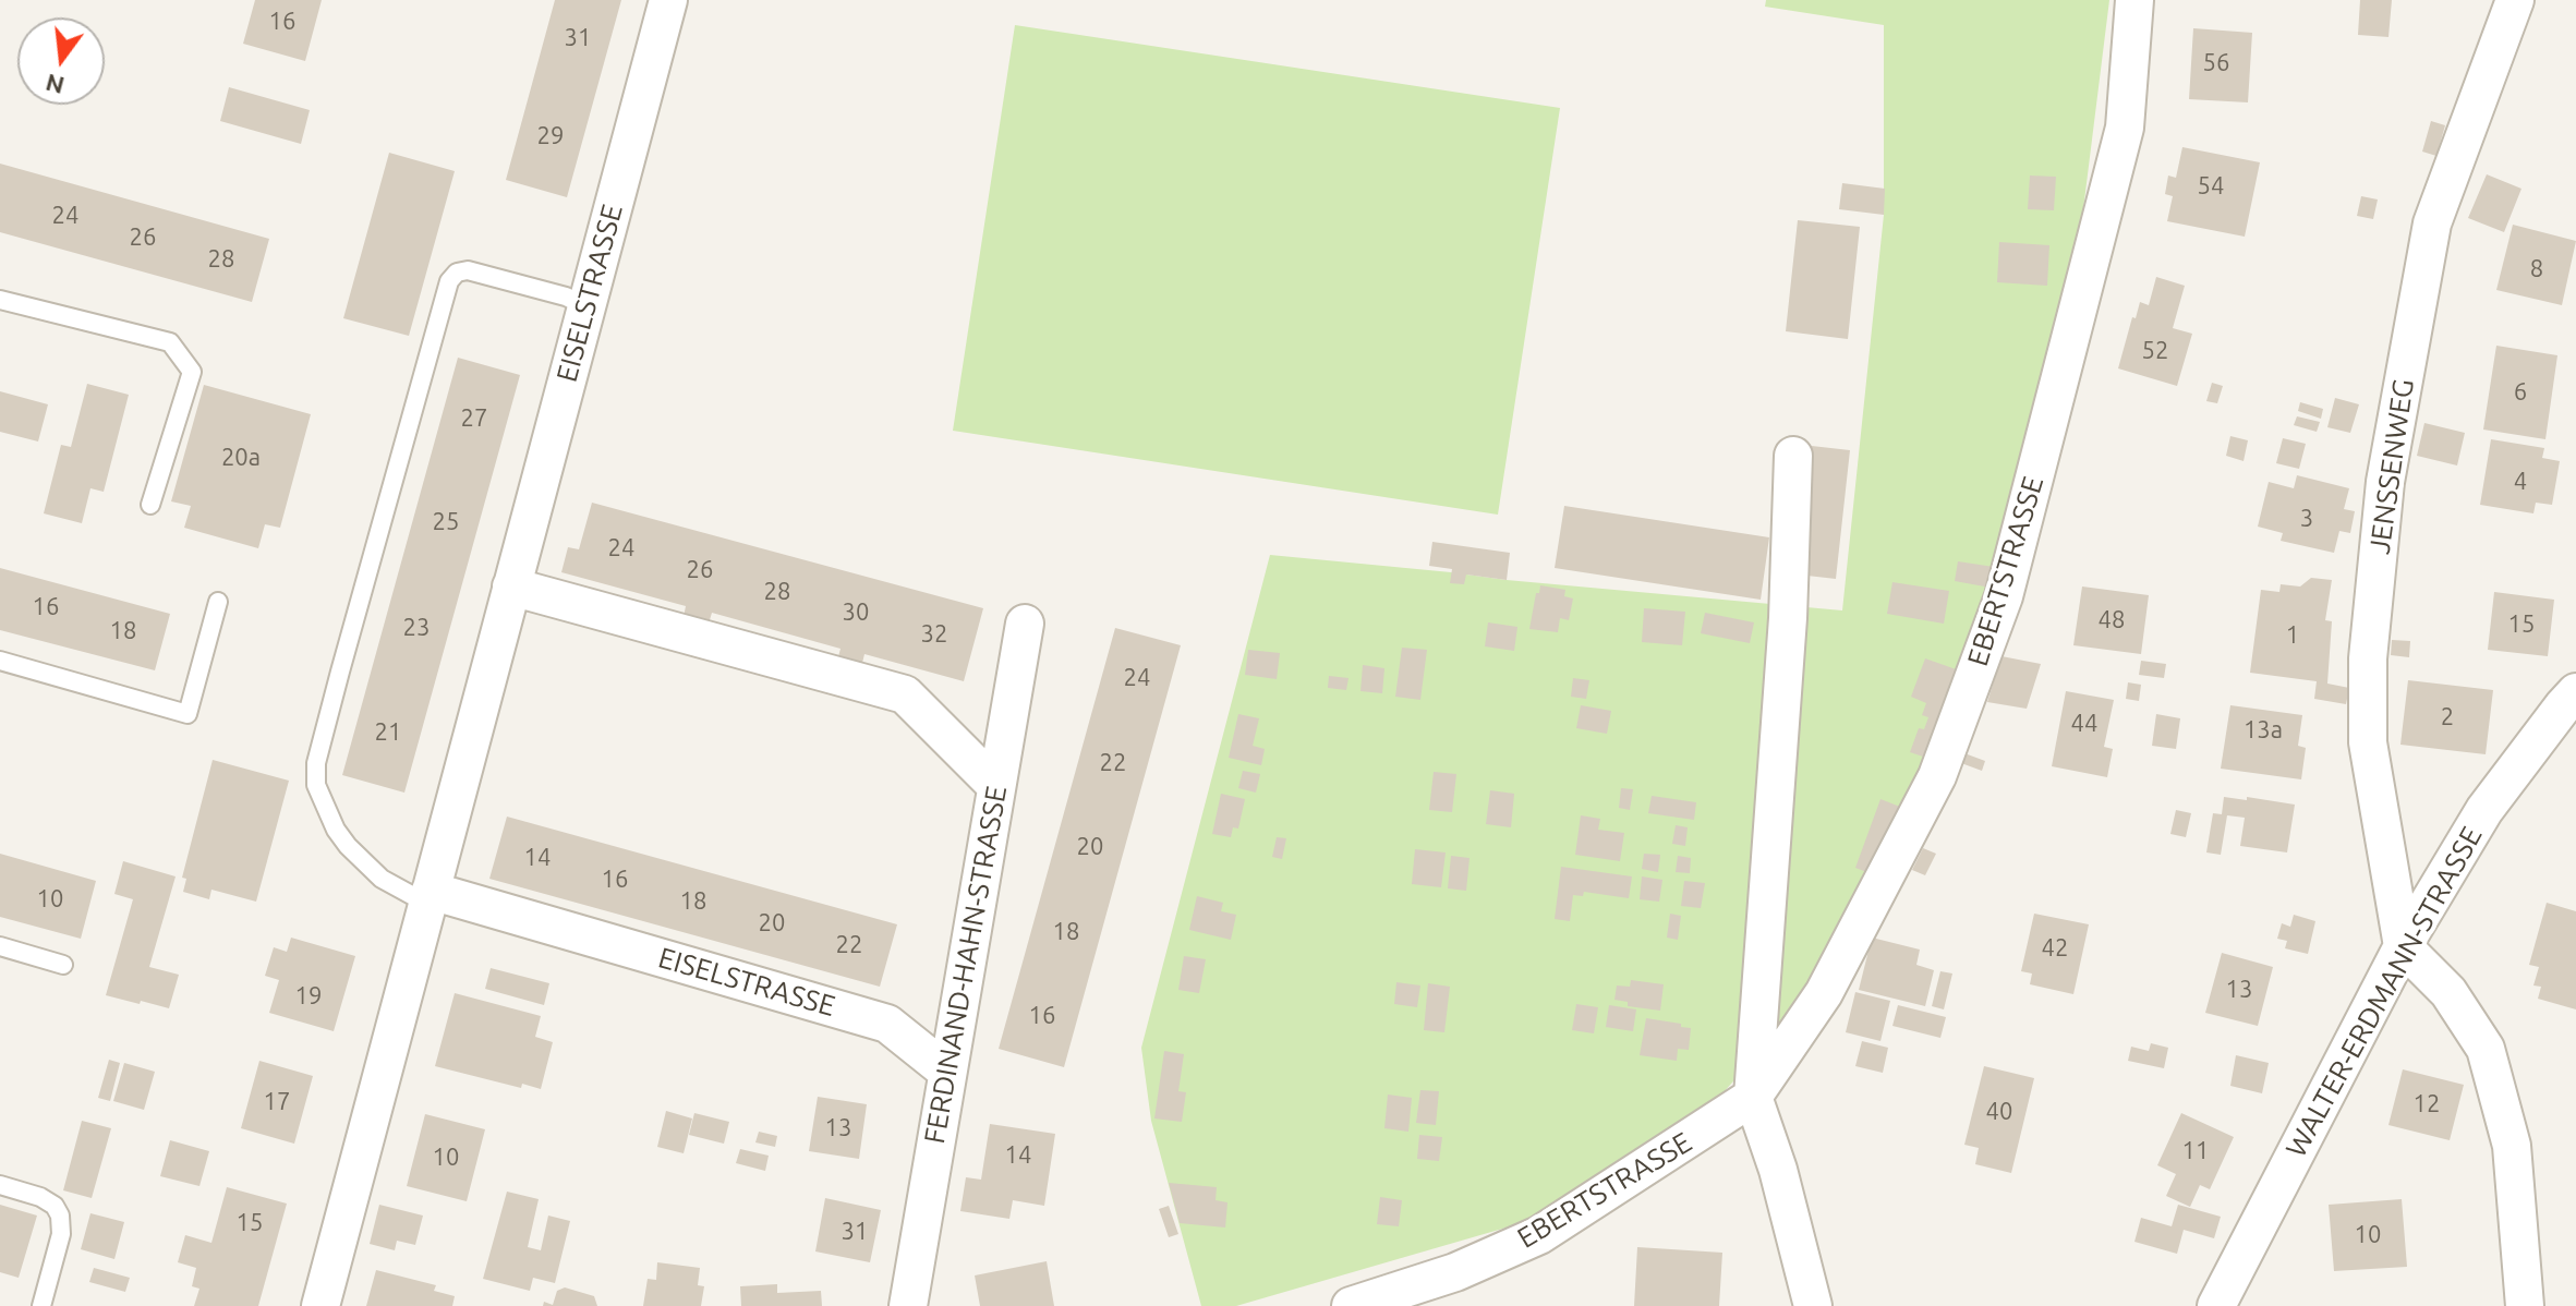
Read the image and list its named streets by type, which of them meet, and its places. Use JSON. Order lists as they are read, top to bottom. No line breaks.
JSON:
{"streets":{"street":["EISELSTRASSE","JENSSENWEG","EBERTSTRASSE","FERDINAND-HAHN-STRASSE","WALTER-ERDMANN-STRASSE"]},"crossings":[["EISELSTRASSE","FERDINAND-HAHN-STRASSE"],["JENSSENWEG","WALTER-ERDMANN-STRASSE"]],"house_numbers":["16","31","56","29","54","24","26","28","8","52","6","27","20a","4","3","25","24","26","28","16","30","48","15","23","18","32","1","24","2","44","13a","21","22","20","14","16","10","18","20","18","22","42","13","19","16","17","12","40","13","11","14","10","15","31","10"],"north":"bottom"}
